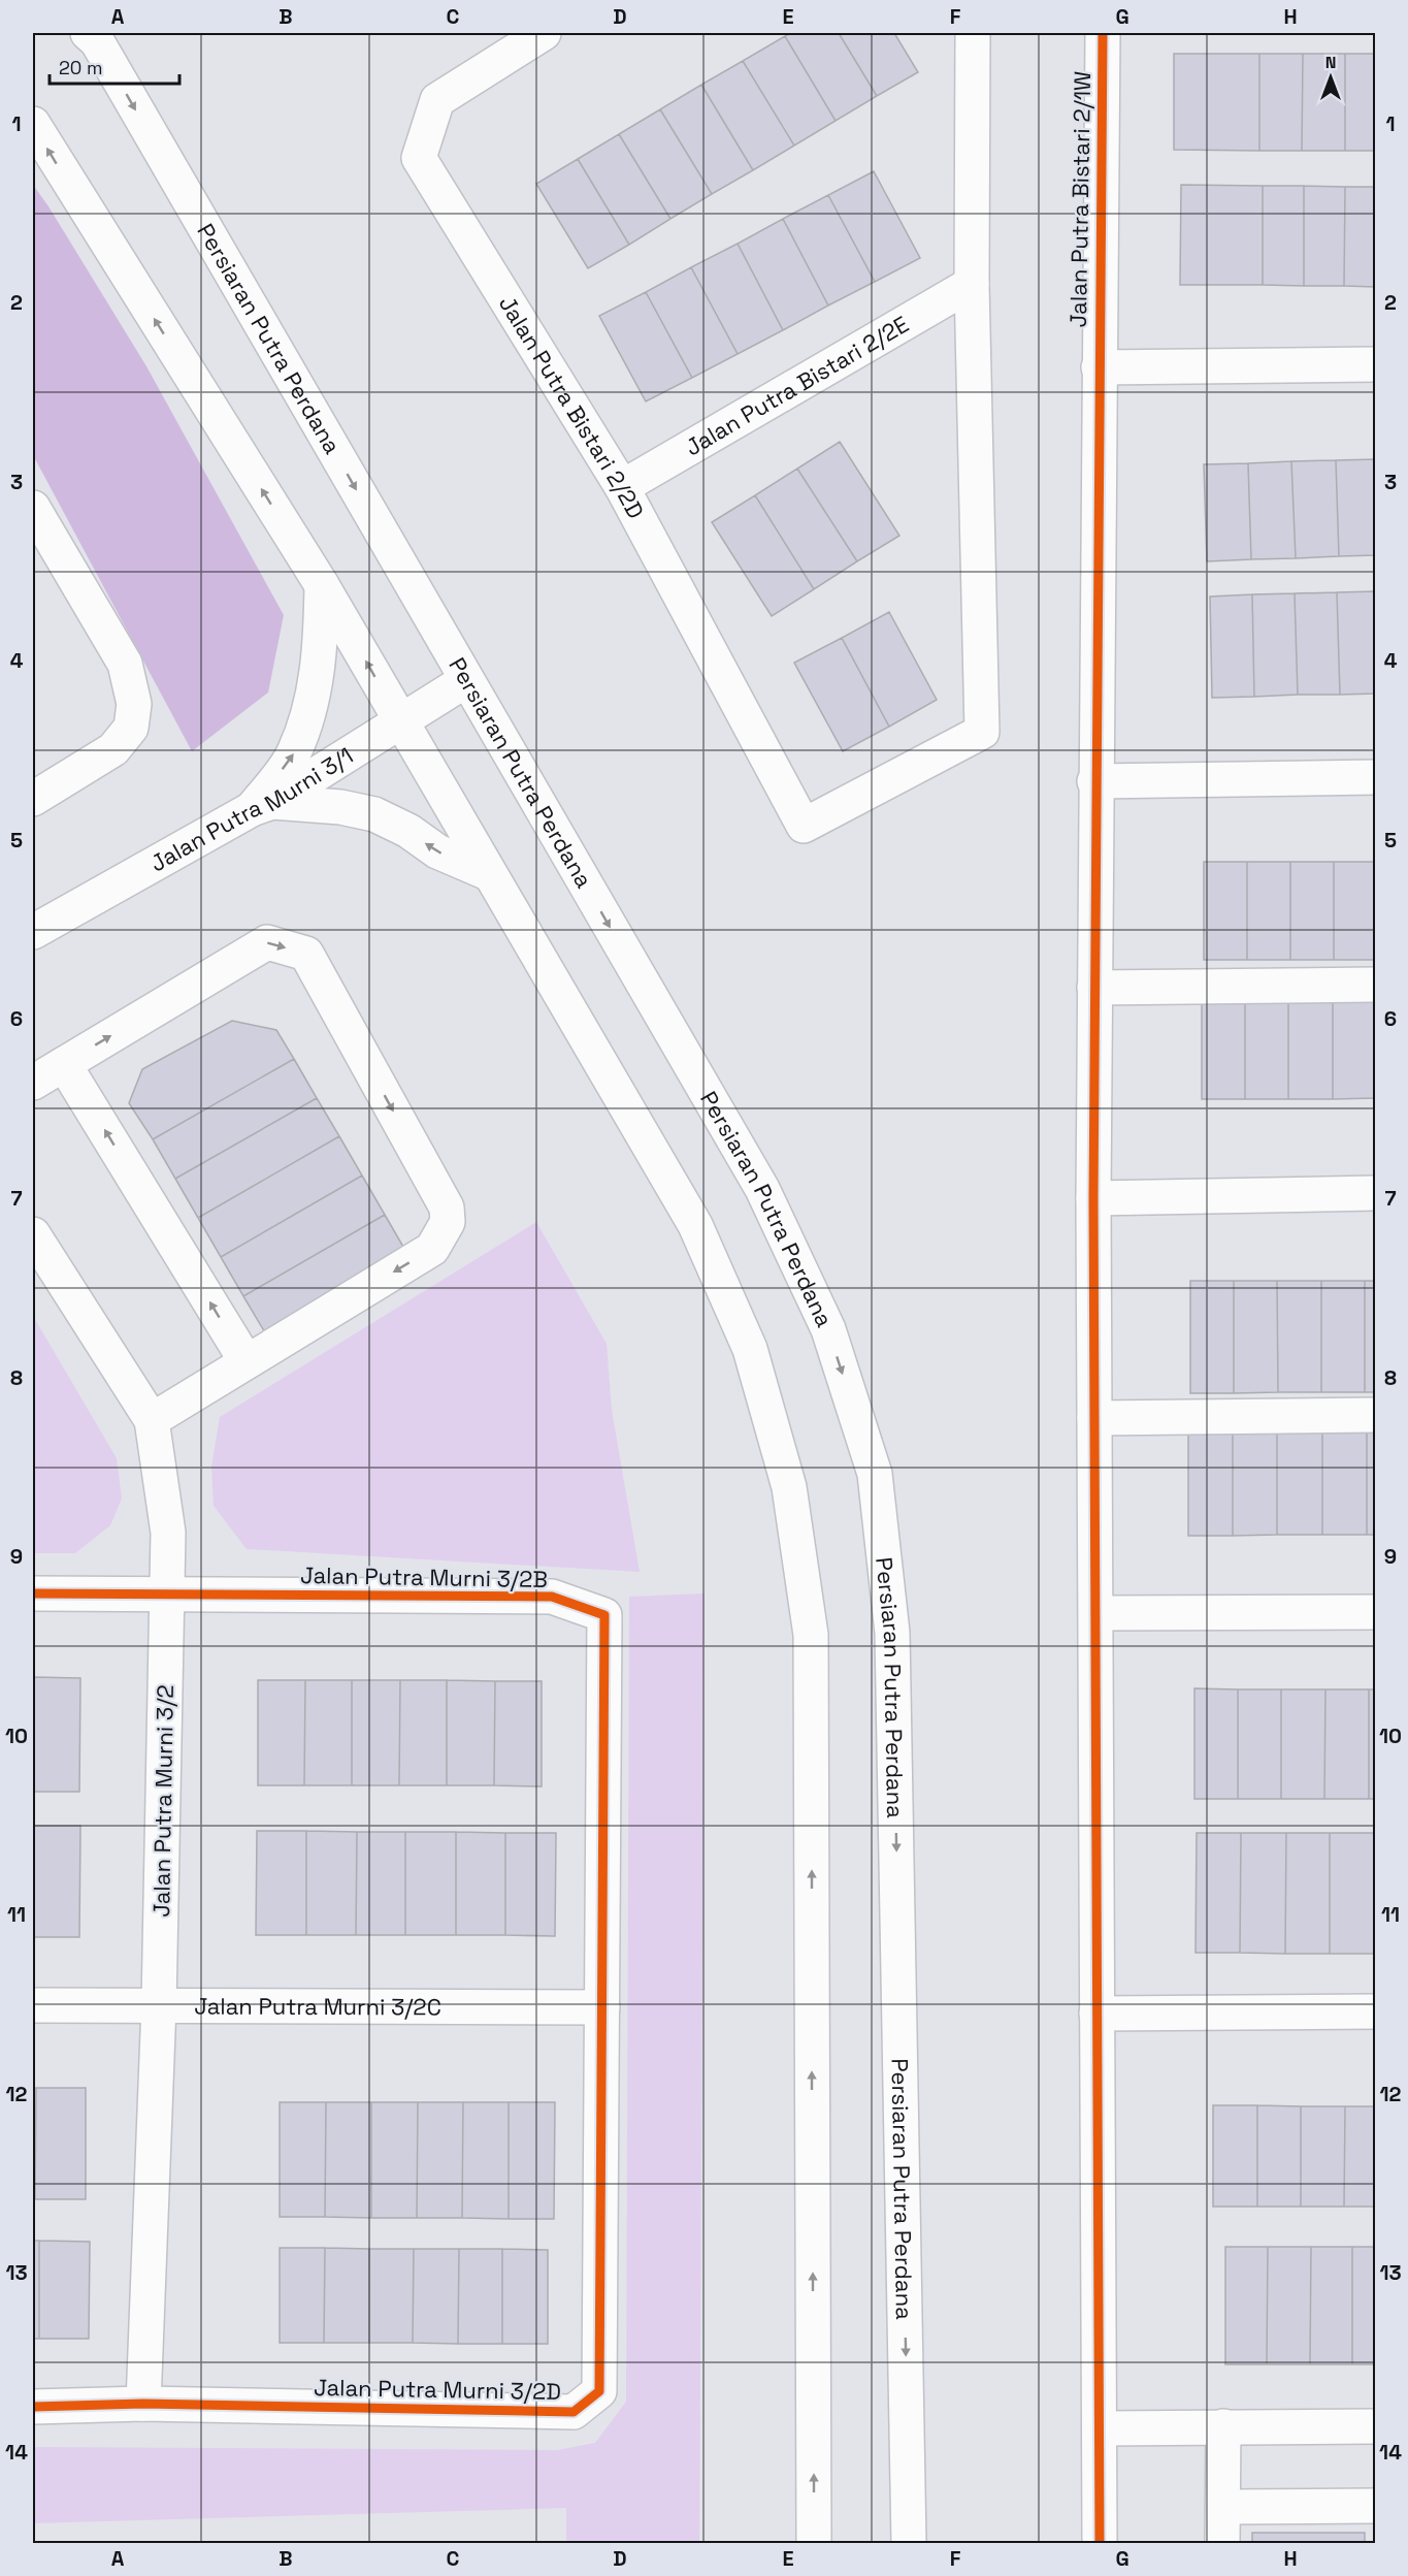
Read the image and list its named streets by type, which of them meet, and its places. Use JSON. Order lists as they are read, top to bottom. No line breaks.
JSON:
{"streets":{"street":["Jalan Putra Bistari 2/1W","Persiaran Putra Perdana","Jalan Putra Bistari 2/2E","Jalan Putra Bistari 2/2D","Jalan Putra Murni 3/1","Jalan Putra Murni 3/2B","Jalan Putra Murni 3/2","Jalan Putra Murni 3/2C","Jalan Putra Murni 3/2D"]},"crossings":[["Persiaran Putra Perdana","Jalan Putra Murni 3/1"],["Jalan Putra Bistari 2/2E","Jalan Putra Bistari 2/2D"],["Jalan Putra Murni 3/2B","Jalan Putra Murni 3/2"],["Jalan Putra Murni 3/2B","Jalan Putra Murni 3/2C"],["Jalan Putra Murni 3/2B","Jalan Putra Murni 3/2D"],["Jalan Putra Murni 3/2","Jalan Putra Murni 3/2C"],["Jalan Putra Murni 3/2","Jalan Putra Murni 3/2D"],["Jalan Putra Murni 3/2C","Jalan Putra Murni 3/2D"]],"scale_bar":"20 m","north":"top","grid":{"columns":["A","B","C","D","E","F","G","H"],"rows":["1","2","3","4","5","6","7","8","9","10","11","12","13","14"]}}
